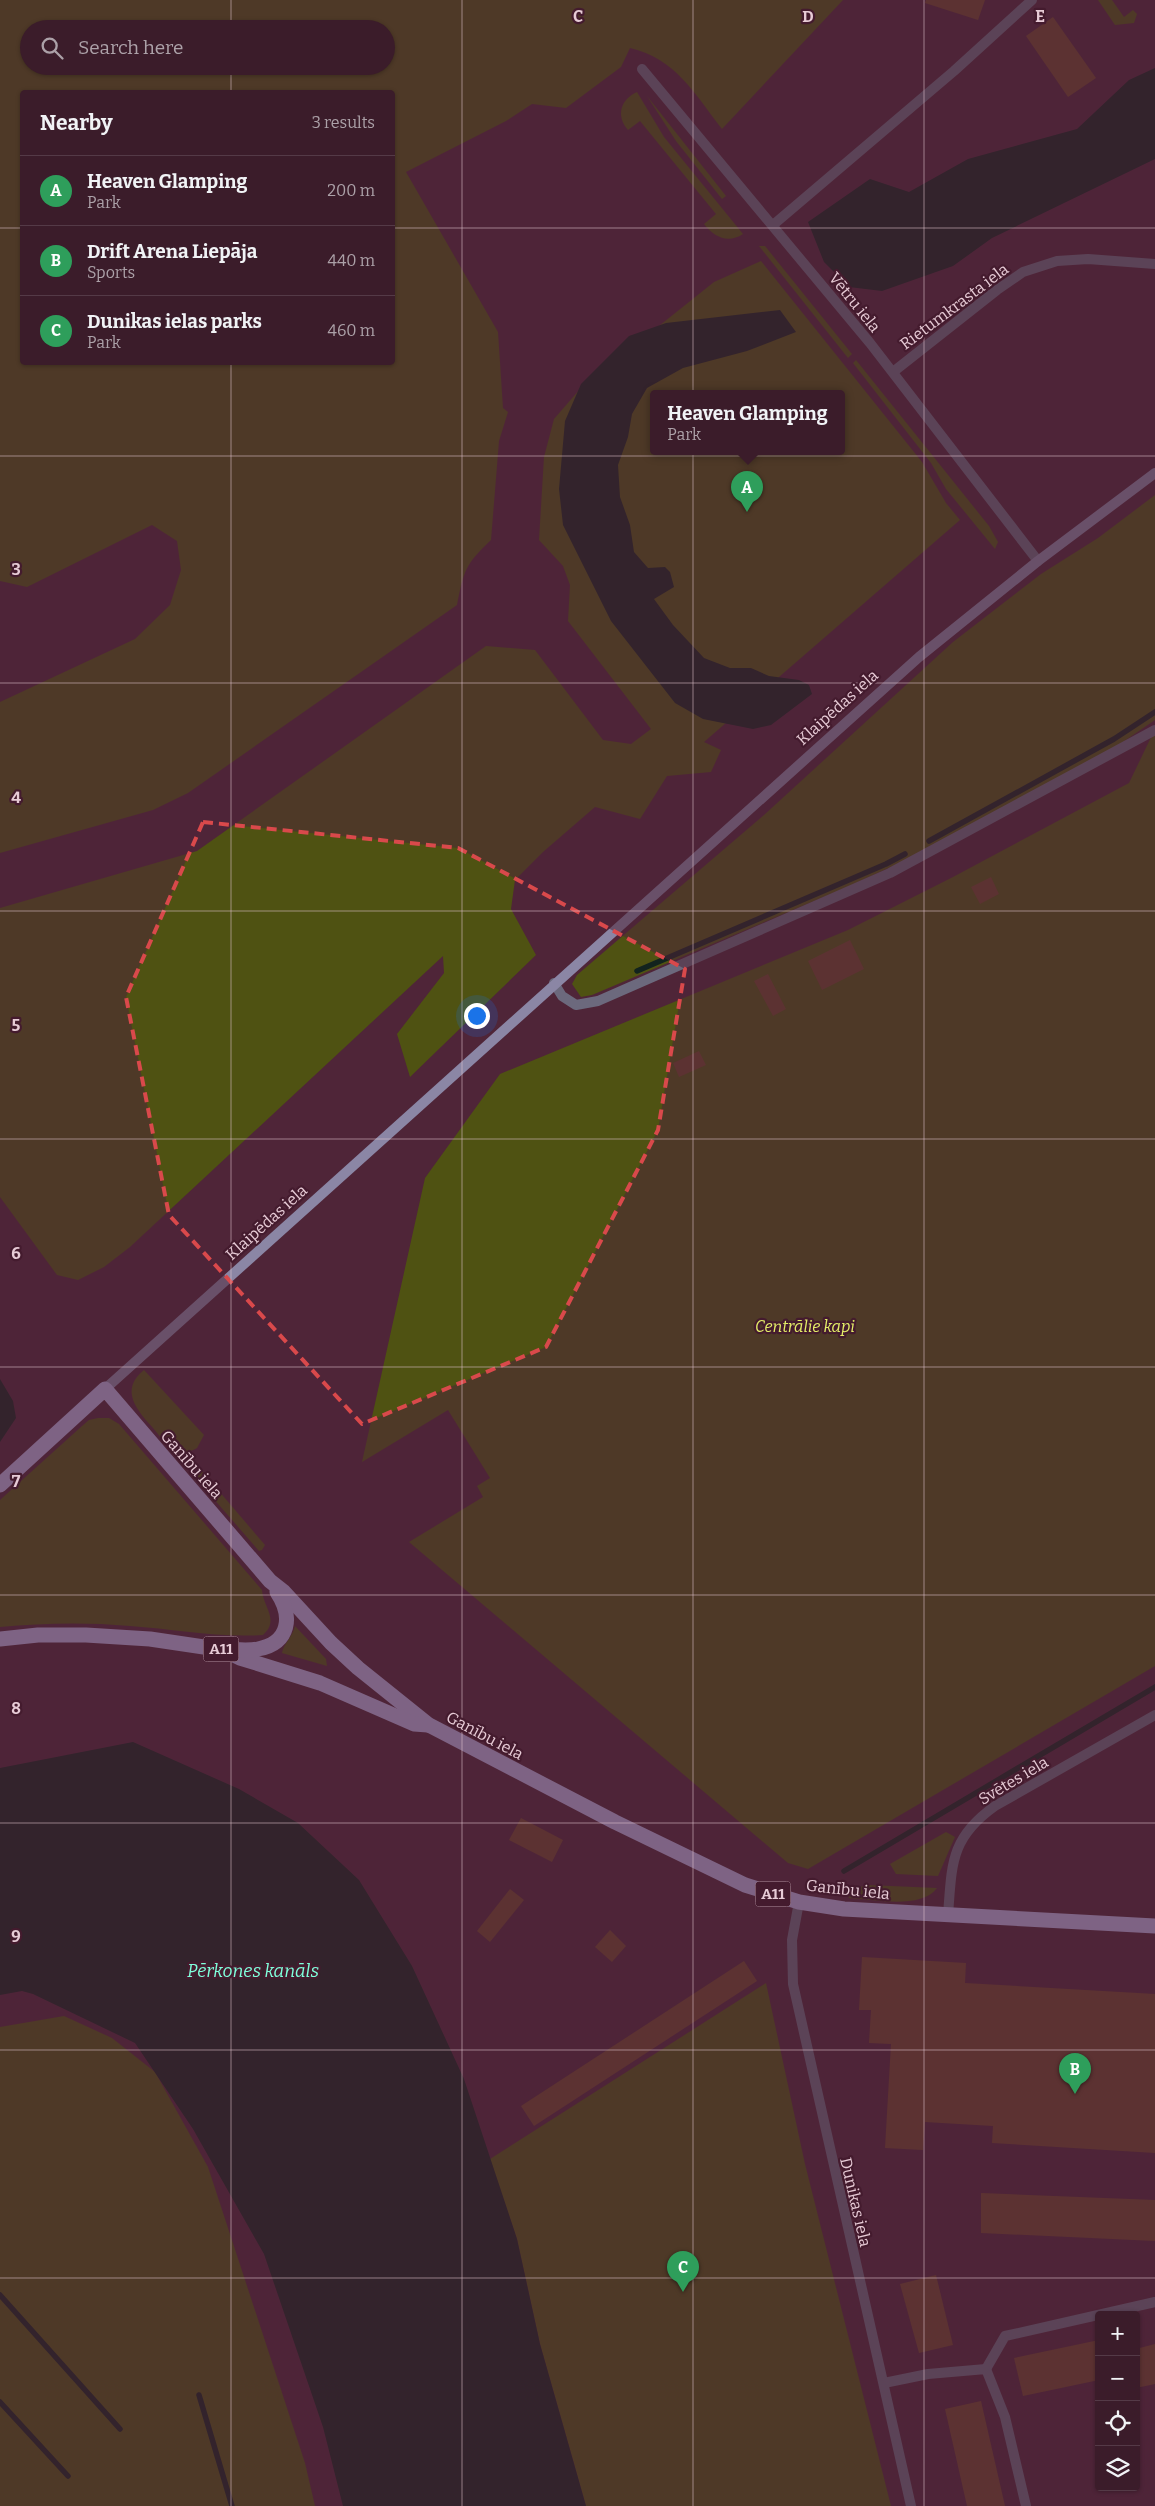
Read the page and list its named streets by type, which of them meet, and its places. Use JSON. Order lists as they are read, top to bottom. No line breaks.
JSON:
{"streets":{"highway":["Klaipēdas iela","Ganību iela","A11"],"street":["Vētru iela","Rietumkrasta iela","Svētes iela","Dunikas iela"]},"crossings":[["Vētru iela","Rietumkrasta iela"],["Vētru iela","Klaipēdas iela"],["Klaipēdas iela","Ganību iela"],["Ganību iela","Svētes iela"],["Ganību iela","Dunikas iela"]],"water":["Pērkones kanāls"],"parks":["Centrālie kapi"],"page":{"search":"Search here","heading":["Nearby","3 results"],"list":[{"mark":"A","name":"Heaven Glamping","note":"Park","value":"200 m"},{"mark":"B","name":"Drift Arena Liepāja","note":"Sports","value":"440 m"},{"mark":"C","name":"Dunikas ielas parks","note":"Park","value":"460 m"}],"popup":["Heaven Glamping","Park"],"pins":["A","B","C"],"map_buttons":["+","−"]},"grid":{"columns":["C","D","E"],"rows":["3","4","5","6","7","8","9"]}}
